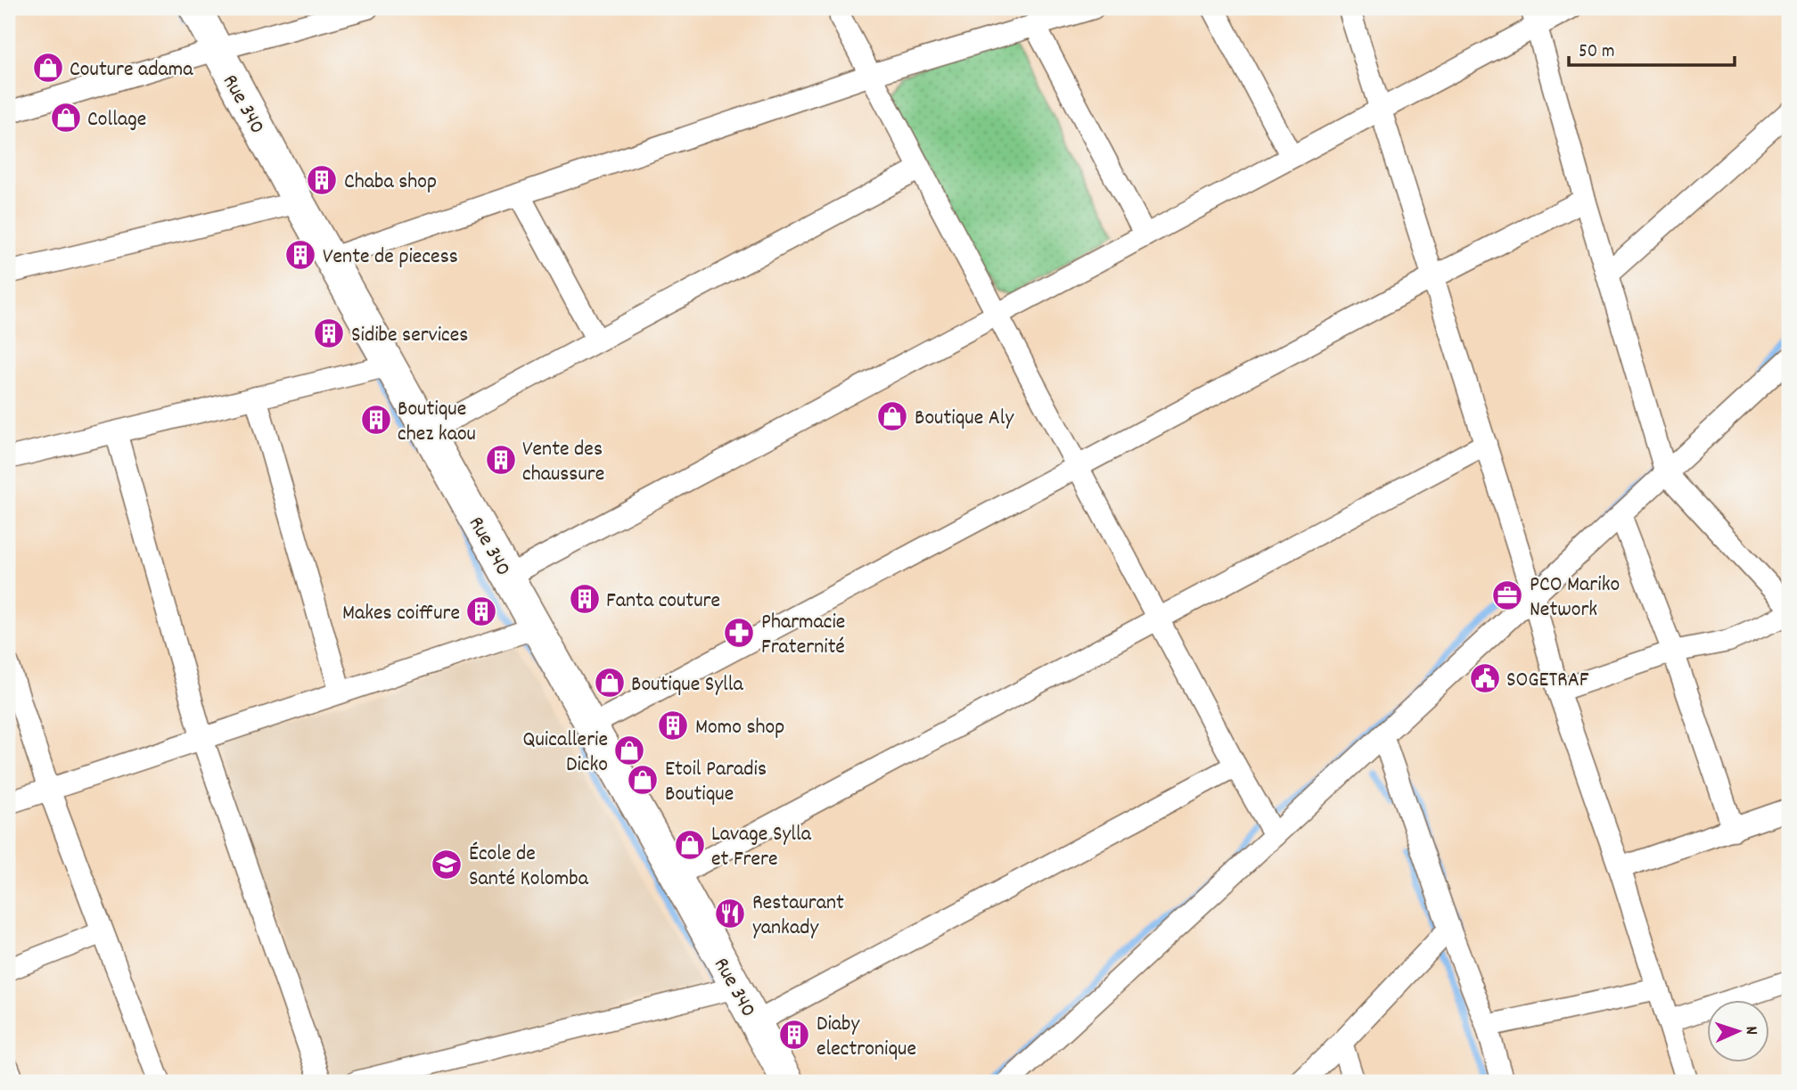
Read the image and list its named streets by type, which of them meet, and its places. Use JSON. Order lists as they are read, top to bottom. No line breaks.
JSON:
{"streets":{"street":["Rue 340"]},"places":{"shop":["Couture adama","Collage","Boutique Aly","Boutique Sylla","Quicallerie Dicko","Etoil Paradis Boutique","Lavage Sylla et Frere"],"building":["Chaba shop","Vente de piecess","Sidibe services","Boutique chez kaou","Vente des chaussure","Fanta couture","Makes coiffure","Momo shop","Diaby electronique"],"office":["PCO Mariko Network"],"pharmacy":["Pharmacie Fraternité"],"public building":["SOGETRAF"],"school or university":["École de Santé Kolomba"],"restaurant":["Restaurant yankady"]},"scale_bar":"50 m","north":"right"}
